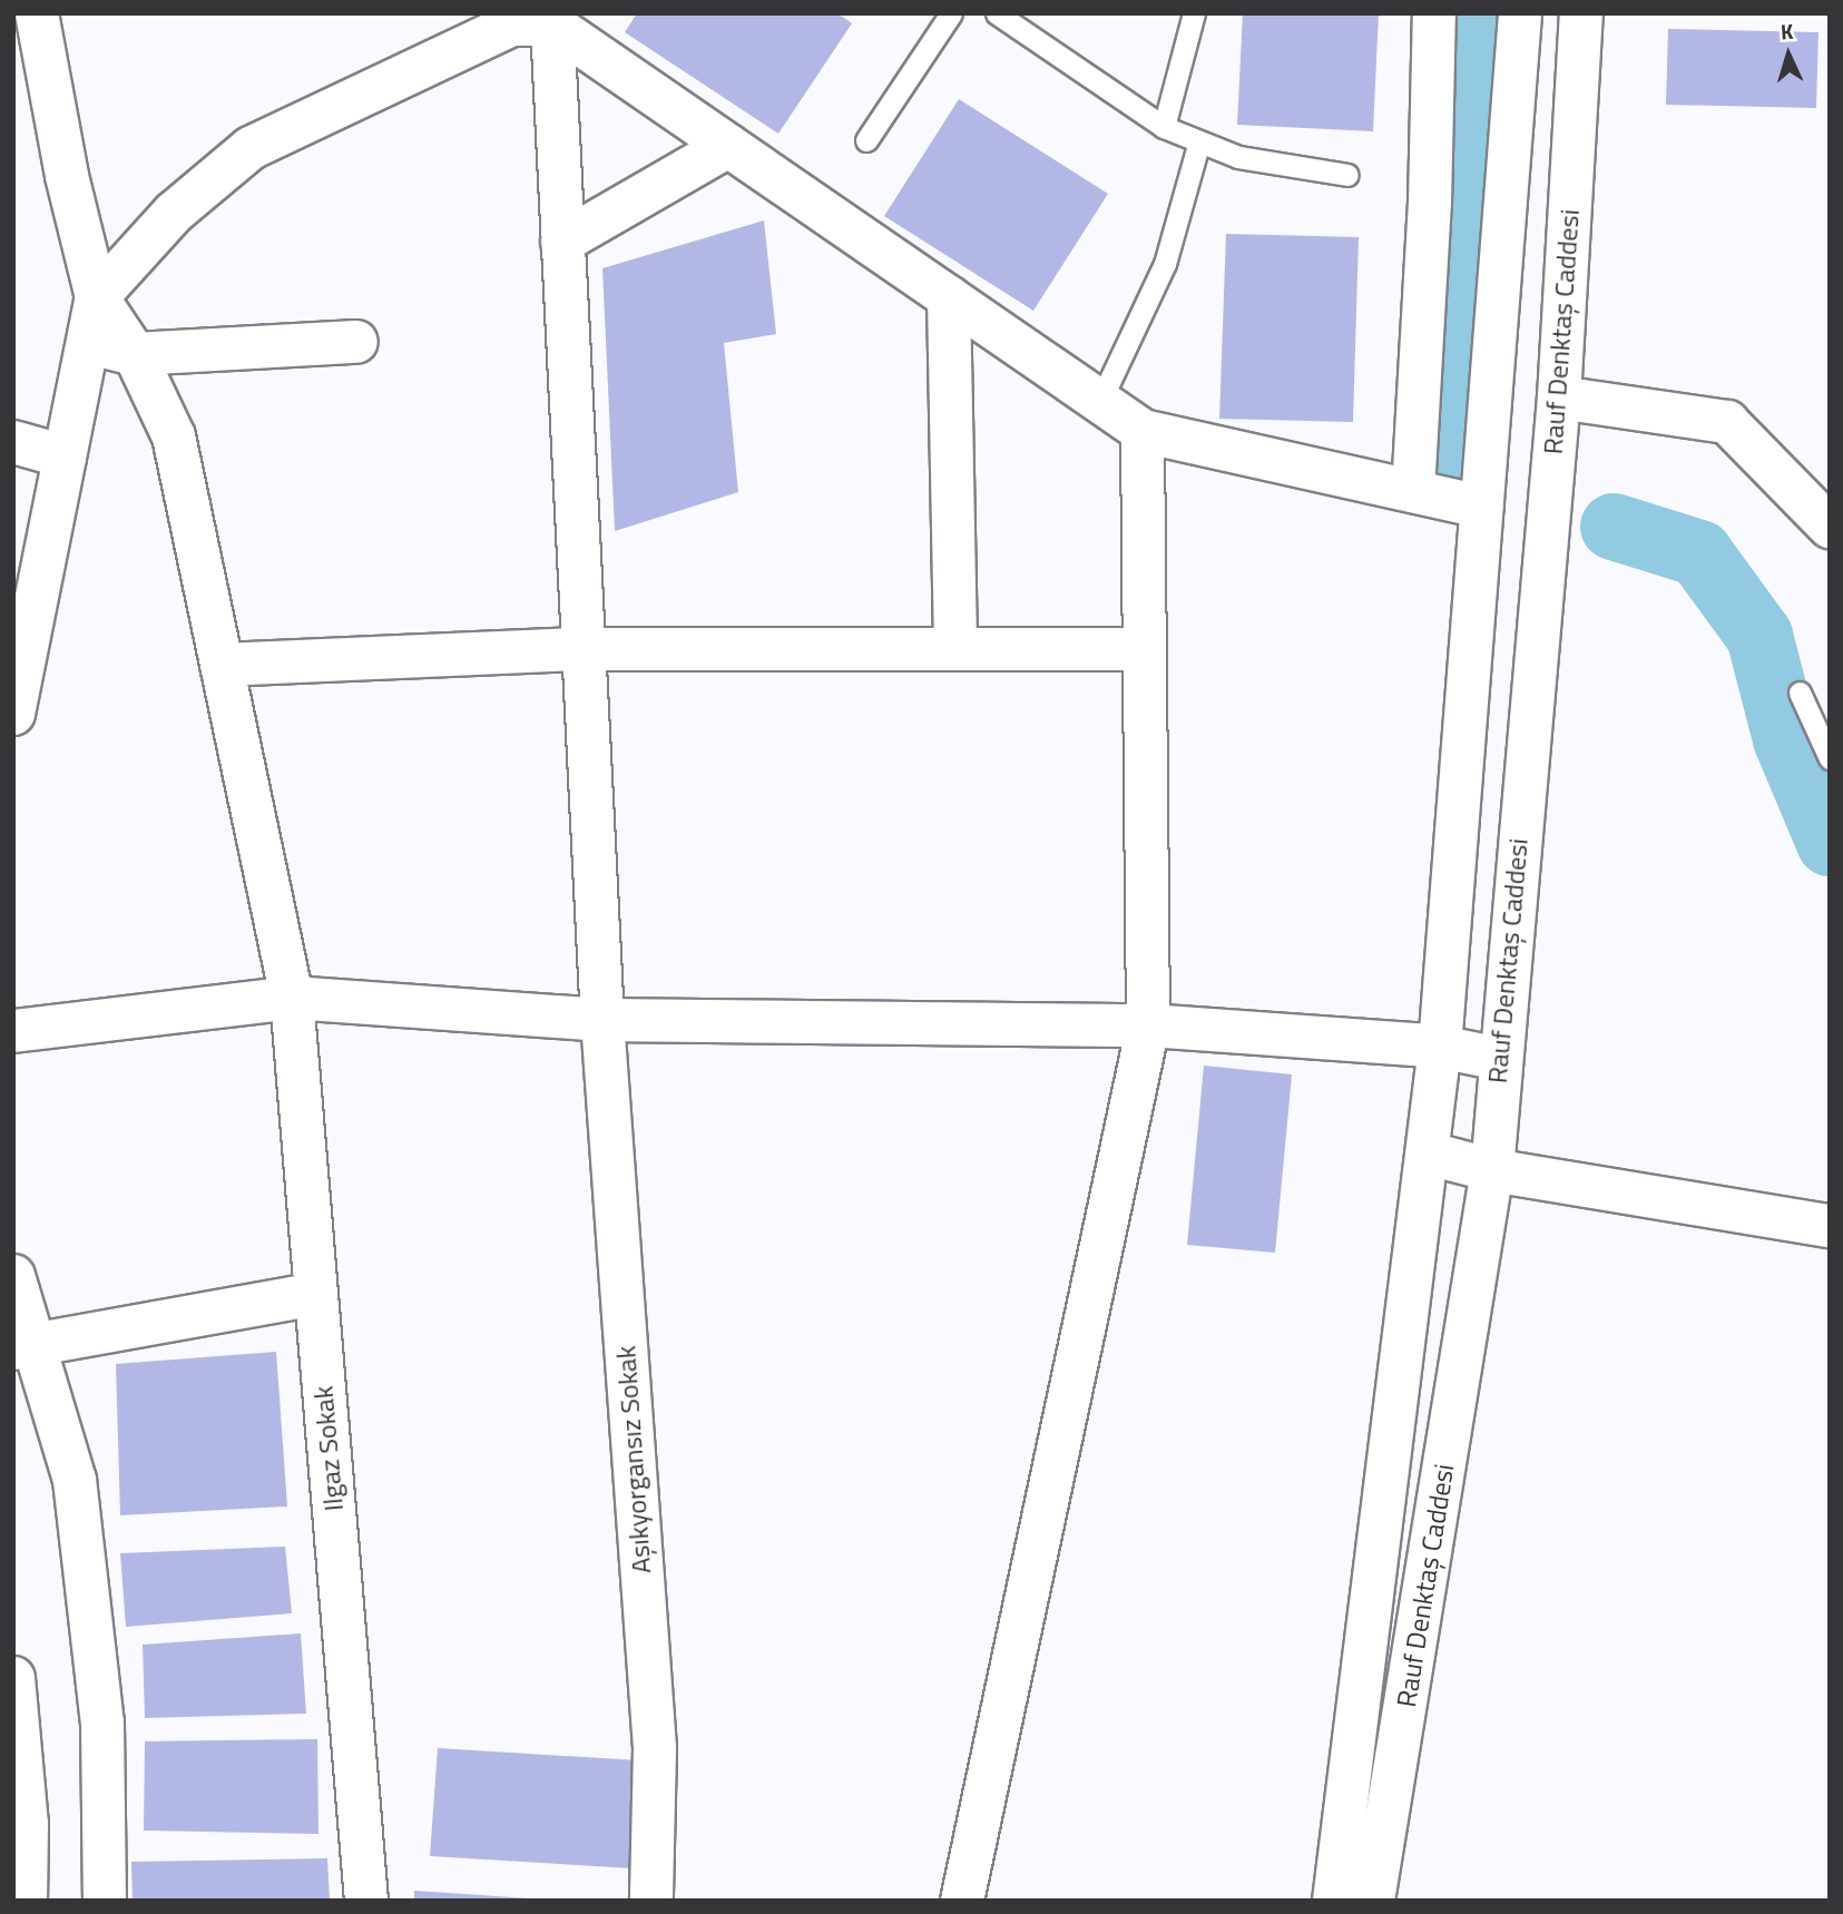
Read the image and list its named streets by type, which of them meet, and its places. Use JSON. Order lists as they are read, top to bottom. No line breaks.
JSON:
{"streets":{"street":["Rauf Denktaş Caddesi","Ilgaz Sokak","Aşıkyorgansız Sokak"]},"north":"top"}
